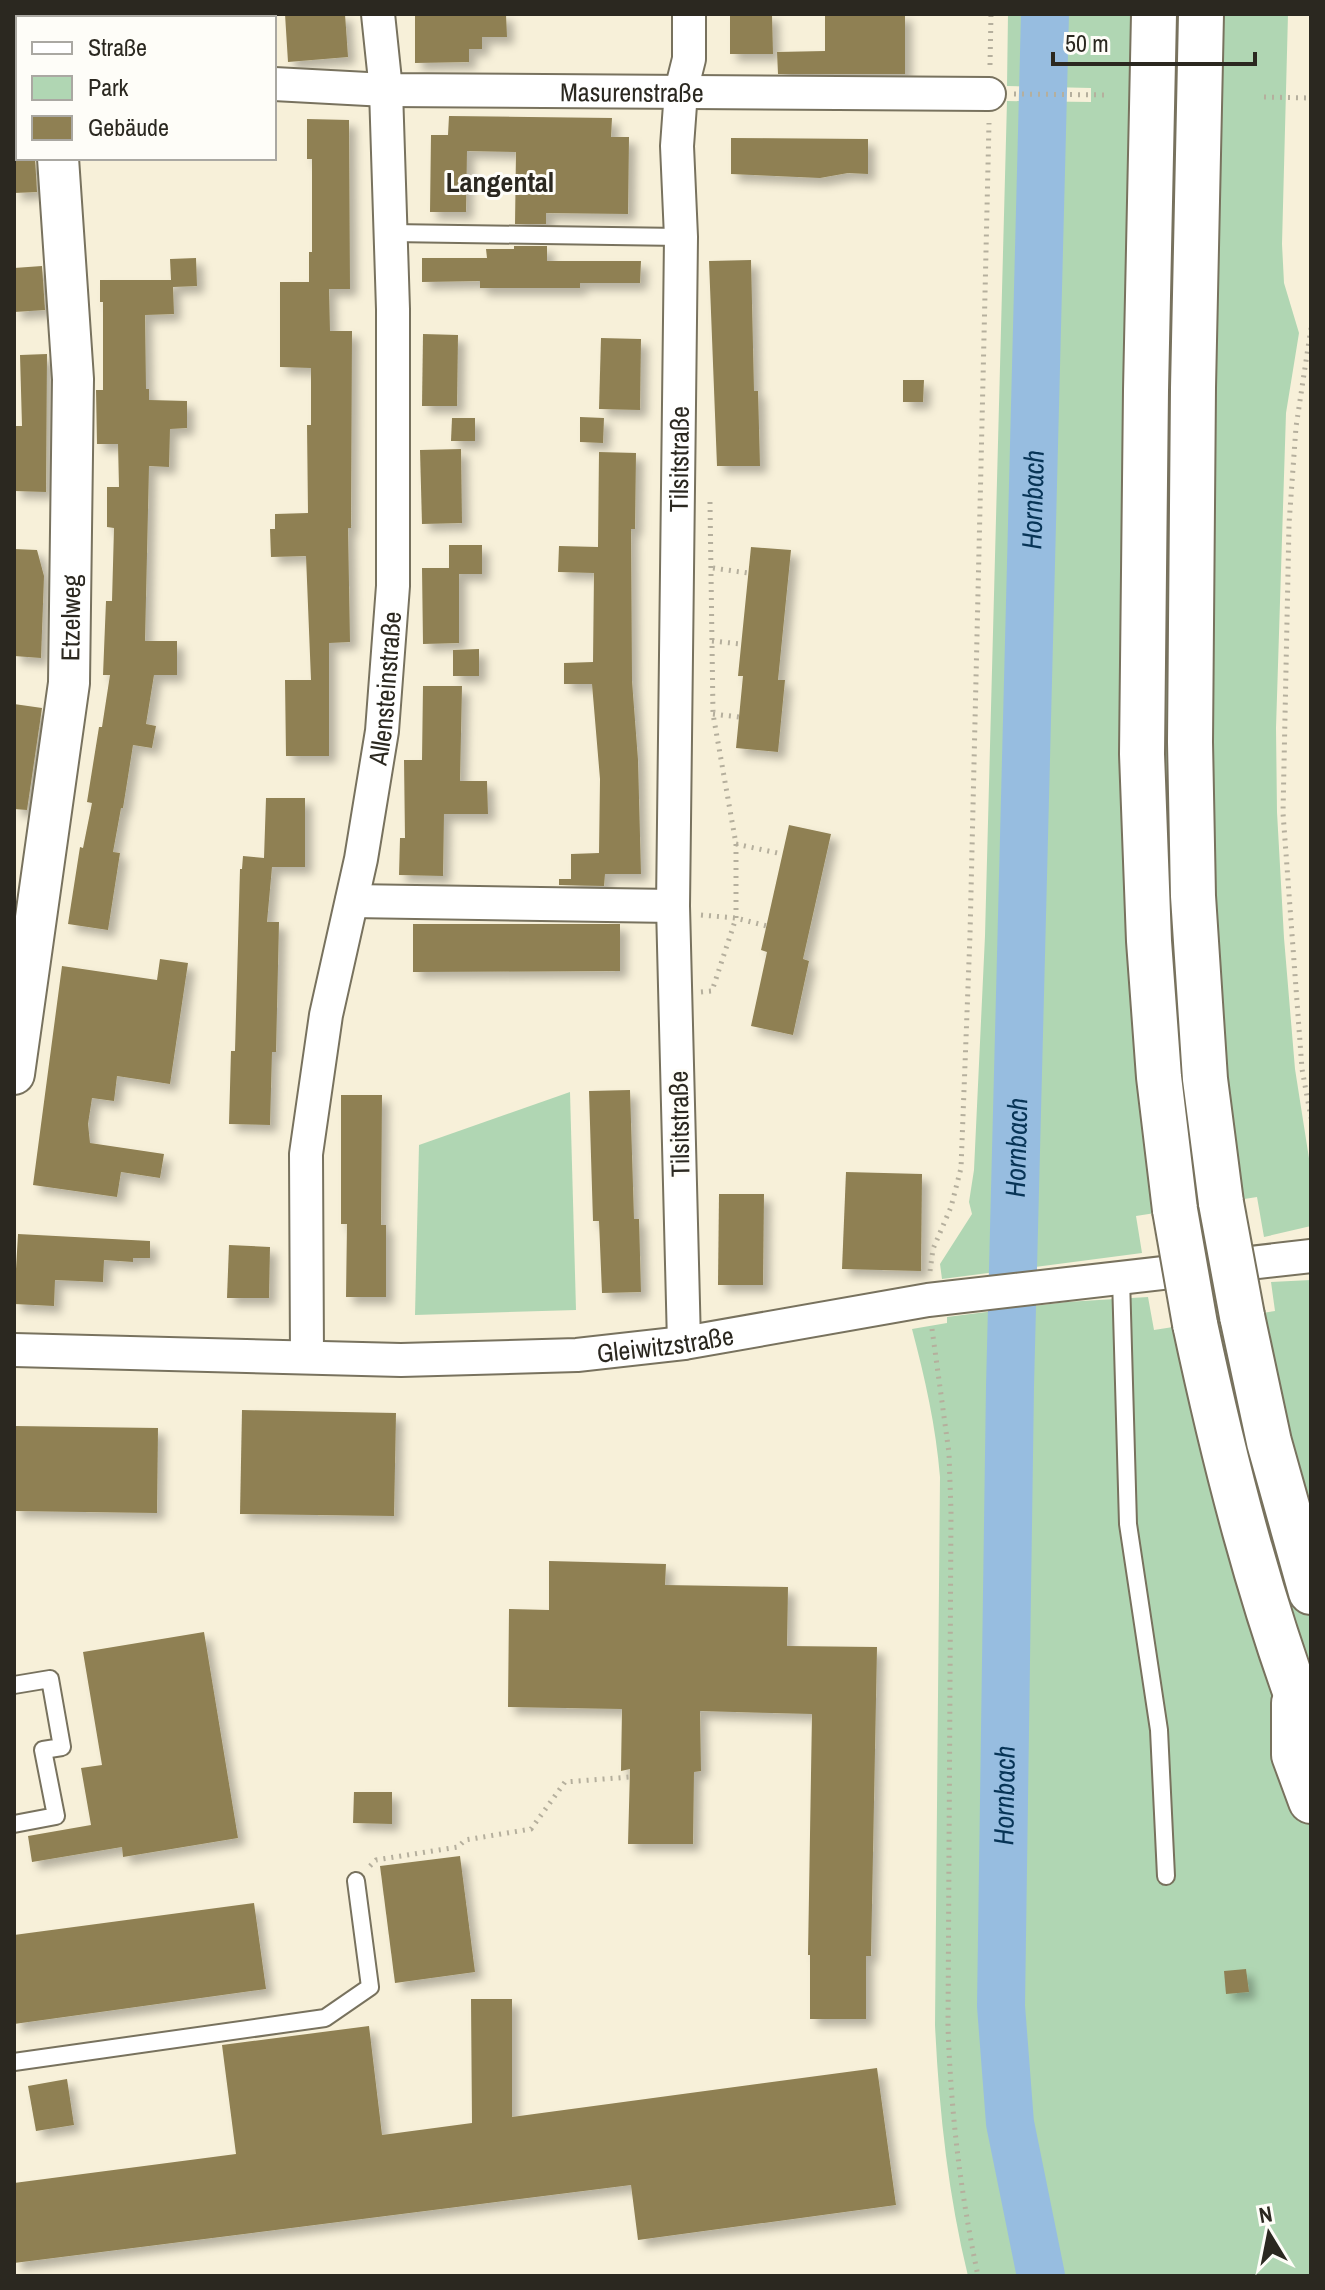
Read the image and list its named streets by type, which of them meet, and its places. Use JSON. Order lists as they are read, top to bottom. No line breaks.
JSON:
{"streets":{"street":["Masurenstraße","Tilsitstraße","Etzelweg","Allensteinstraße","Gleiwitzstraße"]},"crossings":[["Masurenstraße","Tilsitstraße"],["Masurenstraße","Allensteinstraße"],["Tilsitstraße","Gleiwitzstraße"],["Allensteinstraße","Gleiwitzstraße"]],"districts":["Langental"],"water":["Hornbach"],"legend":["Straße","Park","Gebäude"],"scale_bar":"50 m","north":"top"}
